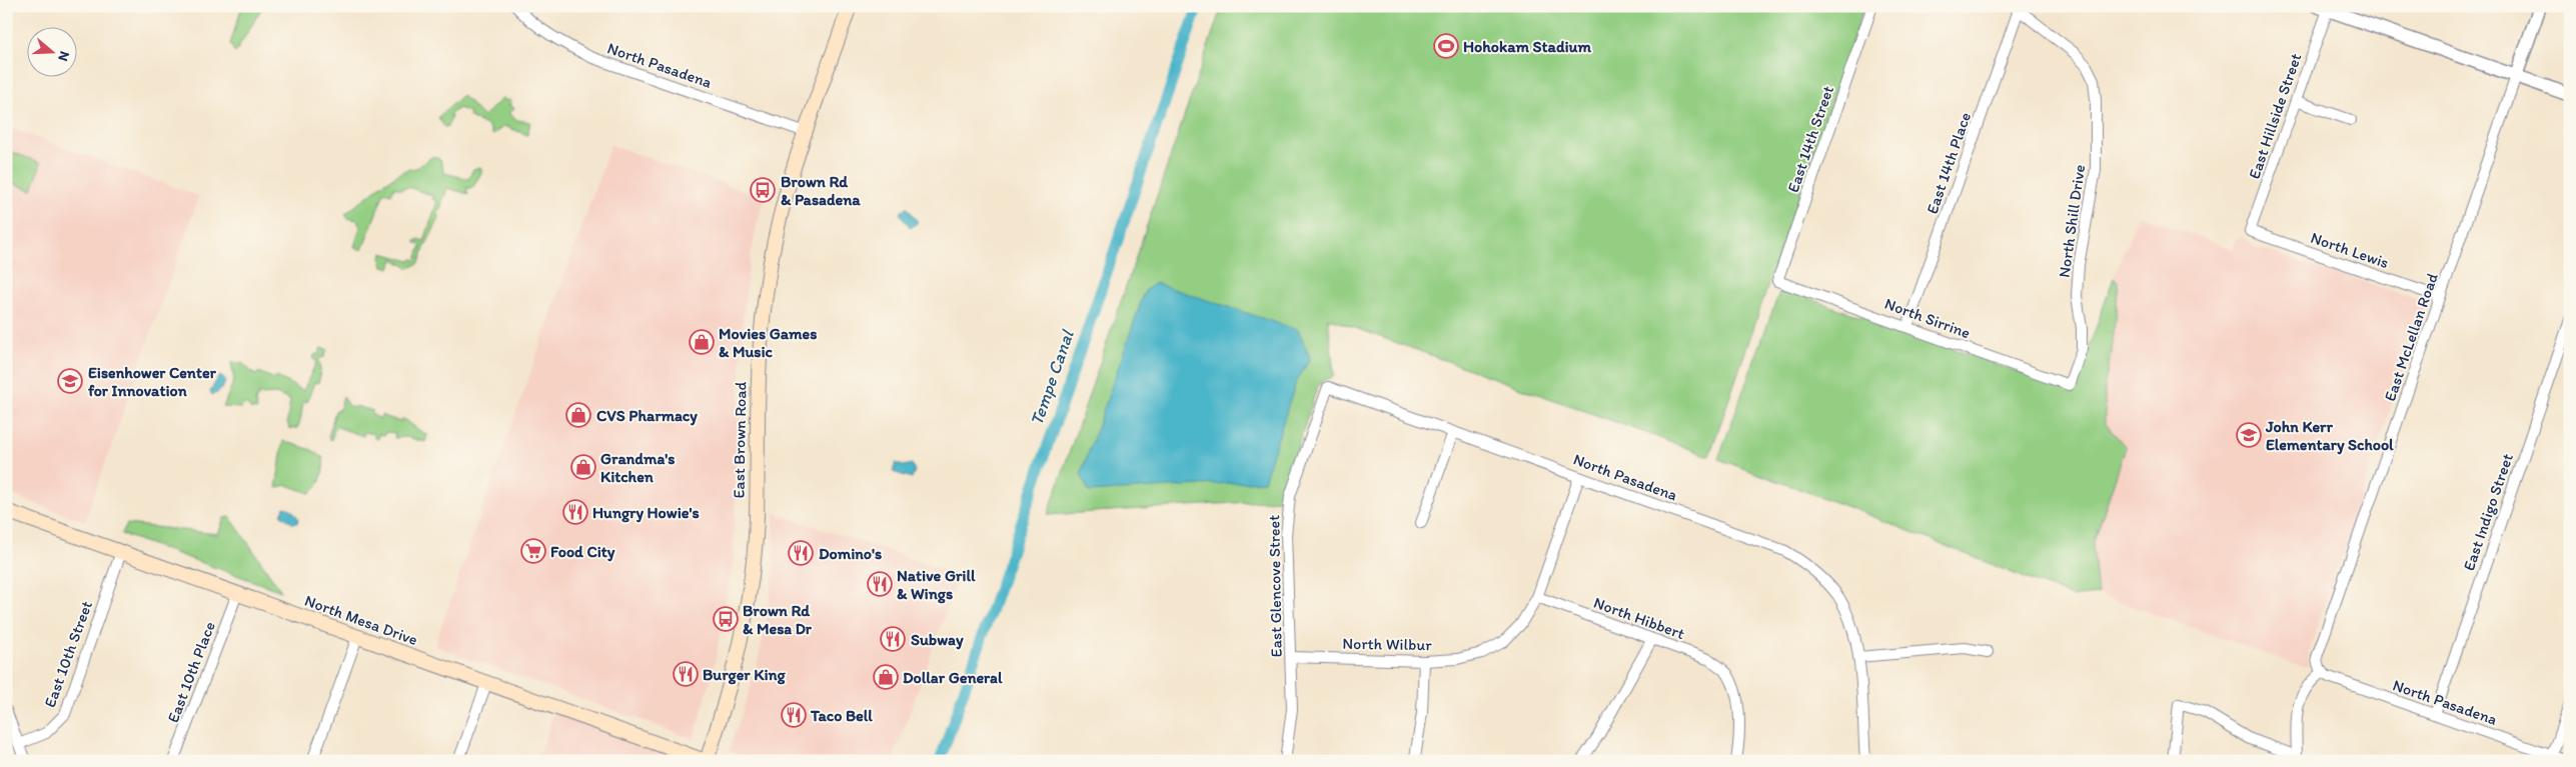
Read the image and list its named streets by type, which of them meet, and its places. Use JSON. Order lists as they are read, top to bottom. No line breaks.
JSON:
{"streets":{"main road":["East Brown Road","North Mesa Drive"],"street":["North Pasadena","East Hillside Street","East 14th Street","East 14th Place","North Shill Drive","North Lewis","North Sirrine","East McLellan Road","East Indigo Street","East Glencove Street","North Hibbert","North Wilbur","East 10th Street","East 10th Place"]},"crossings":[["North Pasadena","East McLellan Road"],["North Pasadena","East Brown Road"],["North Pasadena","East Indigo Street"],["North Pasadena","East Glencove Street"],["North Pasadena","North Wilbur"],["East Hillside Street","North Lewis"],["East 14th Street","North Sirrine"],["East 14th Place","North Shill Drive"],["East 14th Place","North Sirrine"],["North Shill Drive","North Sirrine"],["North Lewis","East McLellan Road"],["East Brown Road","North Mesa Drive"],["East Glencove Street","North Wilbur"],["North Hibbert","North Wilbur"],["North Mesa Drive","East 10th Street"],["North Mesa Drive","East 10th Place"]],"water":["Tempe Canal"],"places":{"sports":["Hohokam Stadium"],"bus stop":["Brown Rd & Pasadena","Brown Rd & Mesa Dr"],"shop":["Movies Games & Music","CVS Pharmacy","Grandma's Kitchen","Dollar General"],"school or university":["Eisenhower Center for Innovation","John Kerr Elementary School"],"restaurant":["Hungry Howie's","Domino's","Native Grill & Wings","Subway","Burger King","Taco Bell"],"supermarket":["Food City"]},"north":"right"}
